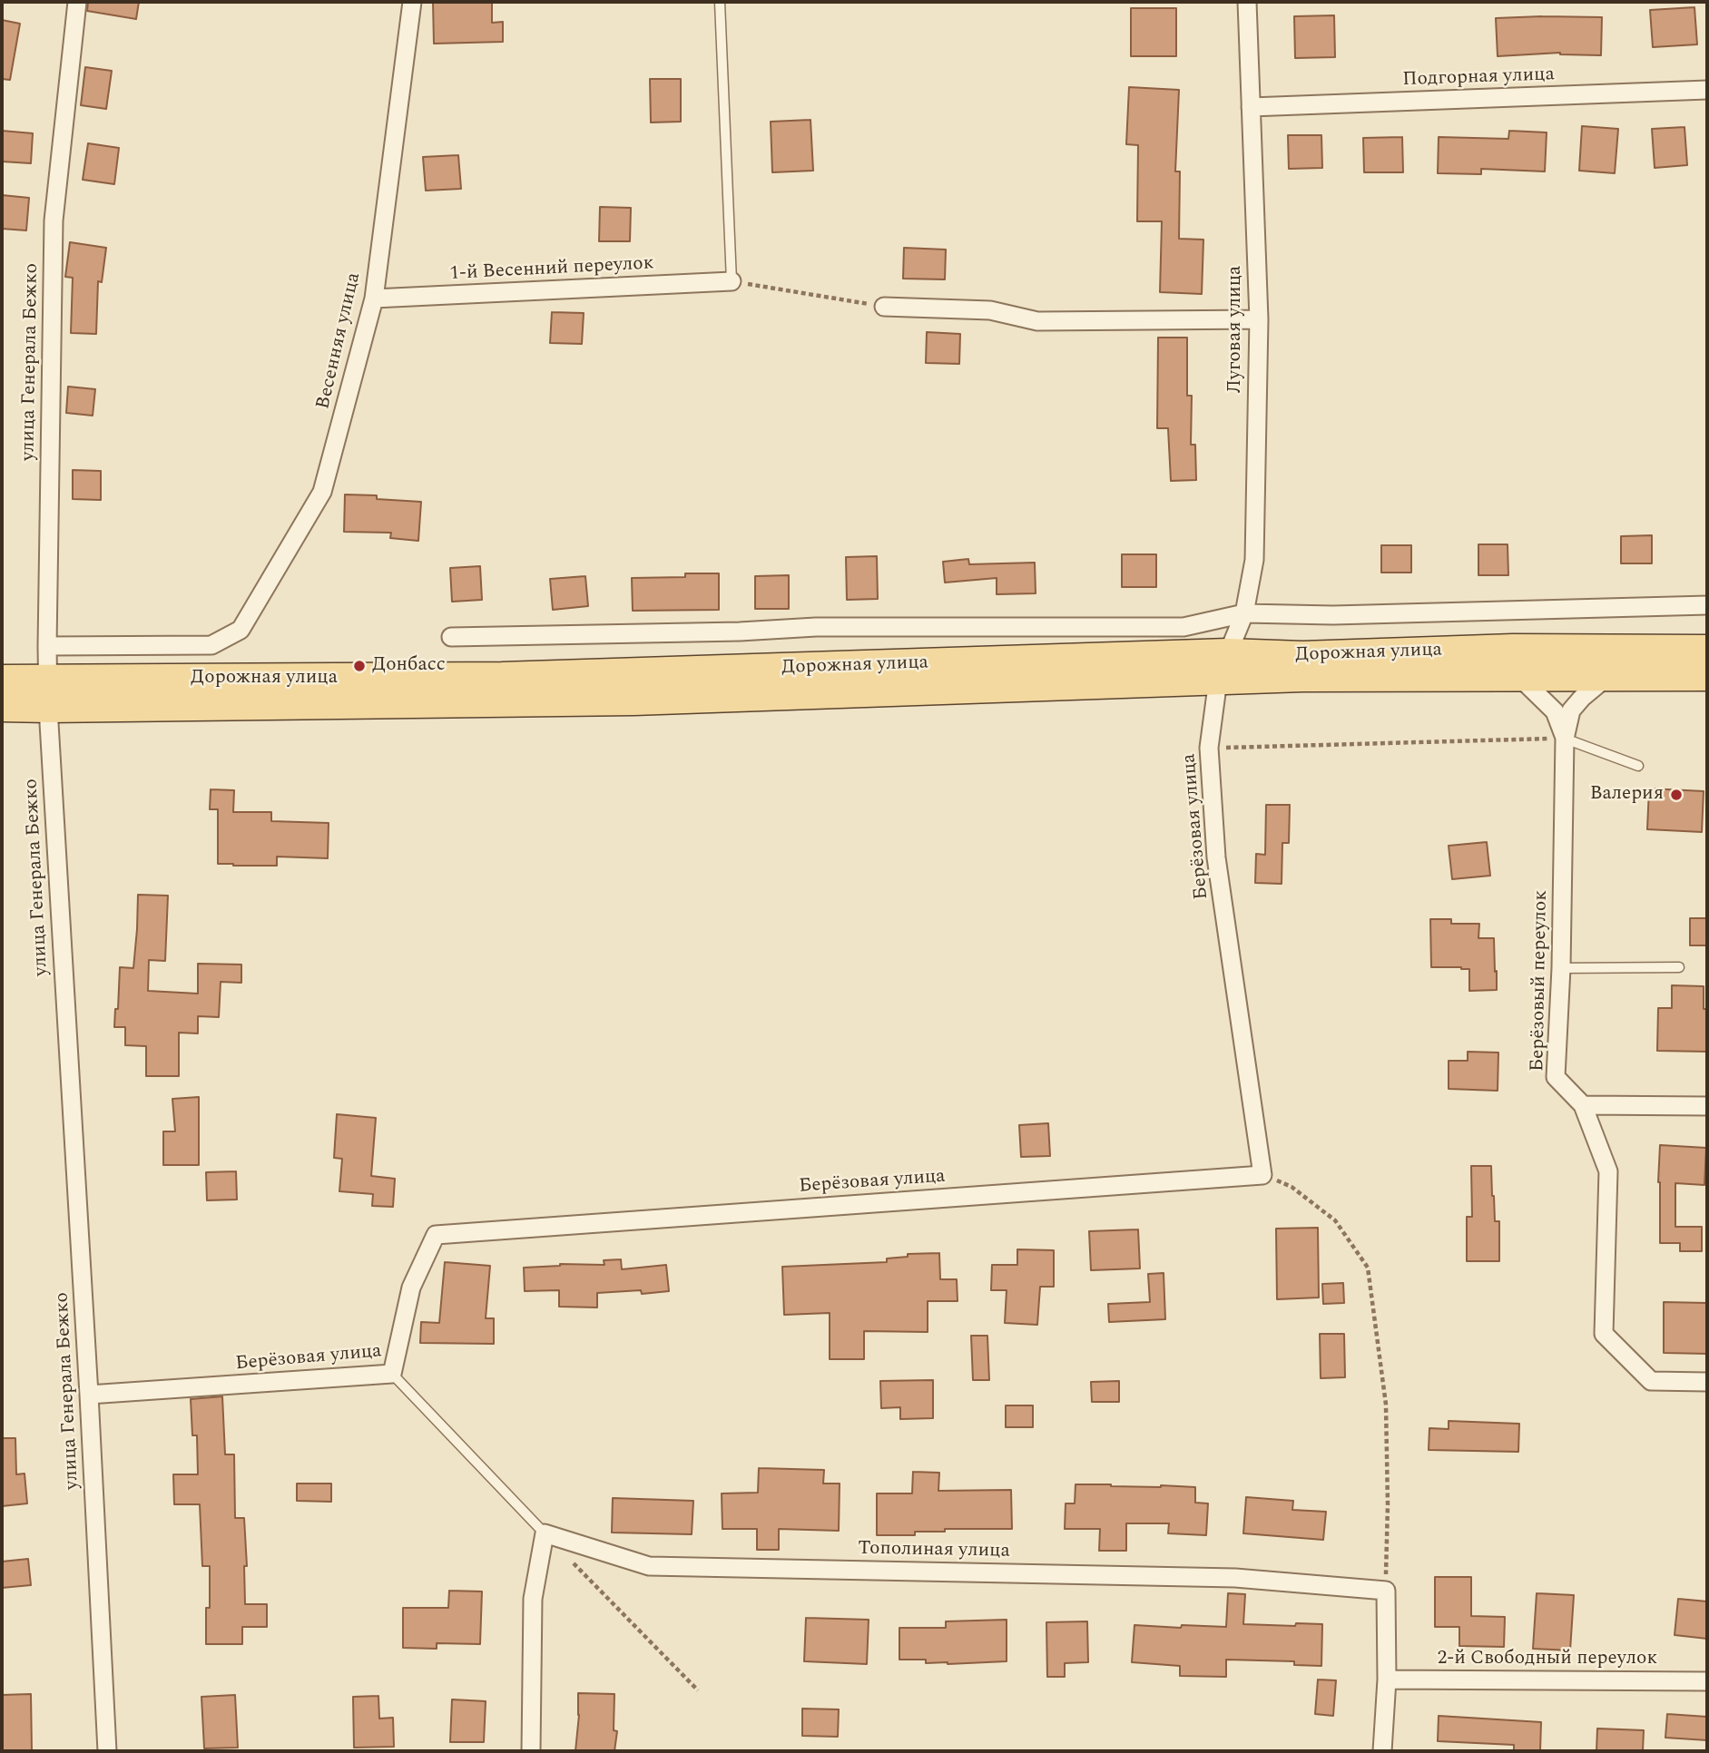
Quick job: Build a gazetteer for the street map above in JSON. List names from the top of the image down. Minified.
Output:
{"streets":{"main road":["Дорожная улица"],"street":["Подгорная улица","1-й Весенний переулок","Луговая улица","Весенняя улица","улица Генерала Бежко","Берёзовая улица","Берёзовый переулок","Тополиная улица","2-й Свободный переулок"]},"crossings":[["Подгорная улица","Луговая улица"],["1-й Весенний переулок","Весенняя улица"],["Луговая улица","Дорожная улица"],["Луговая улица","Берёзовая улица"],["Весенняя улица","улица Генерала Бежко"],["улица Генерала Бежко","Дорожная улица"],["улица Генерала Бежко","Берёзовая улица"],["Дорожная улица","Берёзовая улица"],["Дорожная улица","Берёзовый переулок"]],"places":["Донбасс","Валерия"]}
